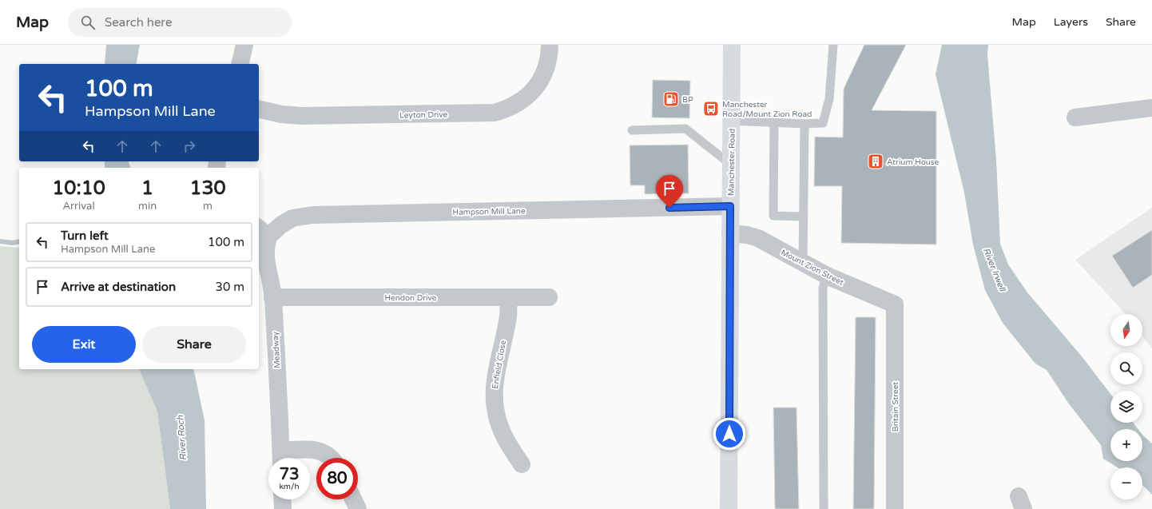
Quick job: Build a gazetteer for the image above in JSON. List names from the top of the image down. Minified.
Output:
{"streets":{"highway":["Manchester Road"],"street":["Leyton Drive","Hampson Mill Lane","Mount Zion Street","Hendon Drive","Meadway","Enfield Close","Britain Street"]},"crossings":[["Manchester Road","Hampson Mill Lane"],["Manchester Road","Mount Zion Street"],["Hampson Mill Lane","Meadway"],["Mount Zion Street","Britain Street"],["Hendon Drive","Meadway"],["Hendon Drive","Enfield Close"]],"water":["River Irwell","River Roch"],"places":{"fuel station":["BP"],"bus stop":["Manchester Road/Mount Zion Road"],"building":["Atrium House"]},"north":"bottom","page":{"header":"Map","search":"Search here","nav":["Map","Layers","Share"],"turn":["100 m","Hampson Mill Lane"],"eta":["10:10","Arrival","1","min","130","m"],"list":[{"name":"Turn left","note":"Hampson Mill Lane","value":"100 m"},{"name":"Arrive at destination","value":"30 m"}],"map_buttons":["+","−"],"buttons":["Exit","Share"],"speed":"73 km/h","limit":"80"}}
